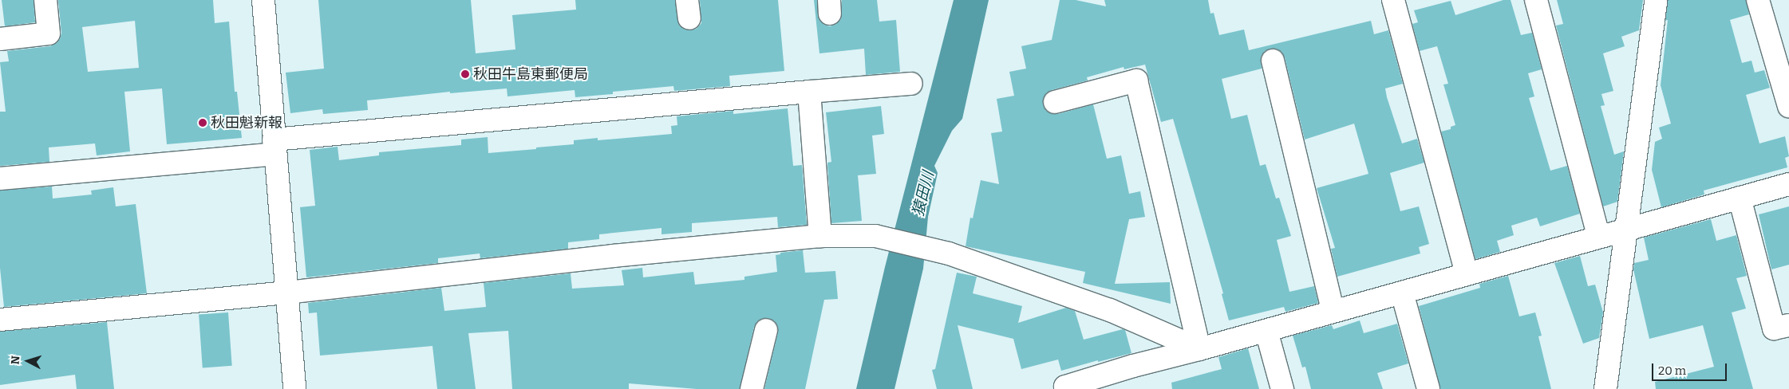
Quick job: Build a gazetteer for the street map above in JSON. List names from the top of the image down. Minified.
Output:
{"water":["猿田川"],"places":["秋田牛島東郵便局","秋田魁新報"],"scale_bar":"20 m","north":"left"}
